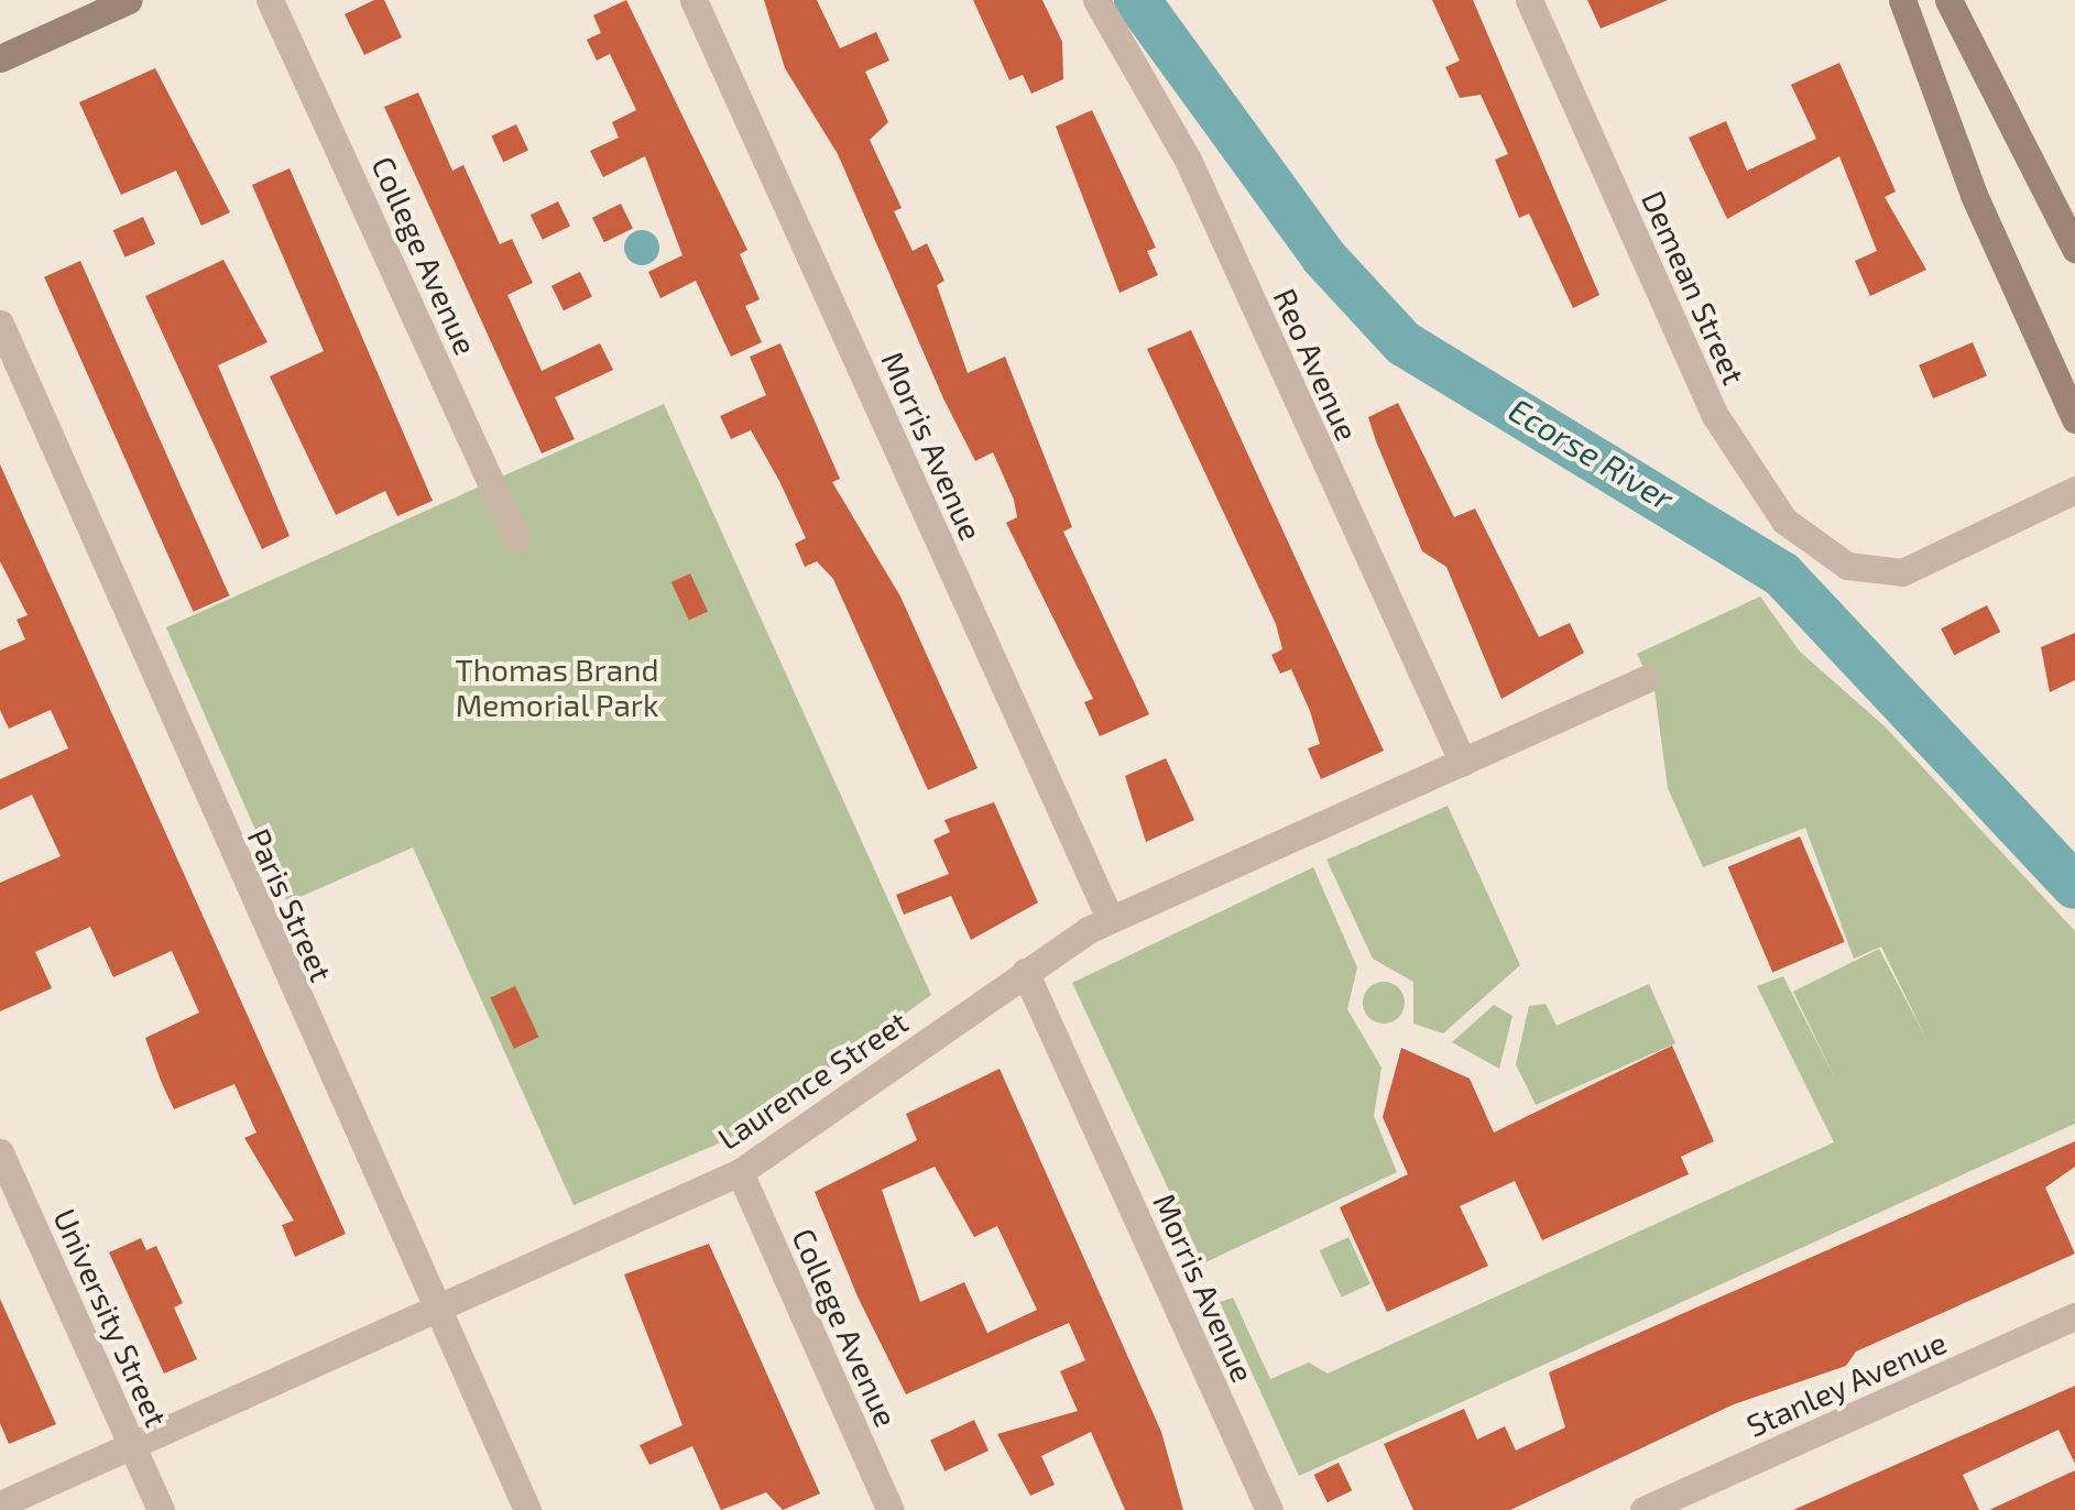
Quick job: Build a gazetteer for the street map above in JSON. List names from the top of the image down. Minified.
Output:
{"streets":{"street":["College Avenue","Demean Street","Reo Avenue","Morris Avenue","Paris Street","Laurence Street","University Street","Stanley Avenue"]},"crossings":[["College Avenue","Laurence Street"],["Reo Avenue","Laurence Street"],["Morris Avenue","Laurence Street"],["Paris Street","Laurence Street"],["Laurence Street","University Street"]],"water":["Ecorse River"],"parks":["Thomas Brand Memorial Park"]}
